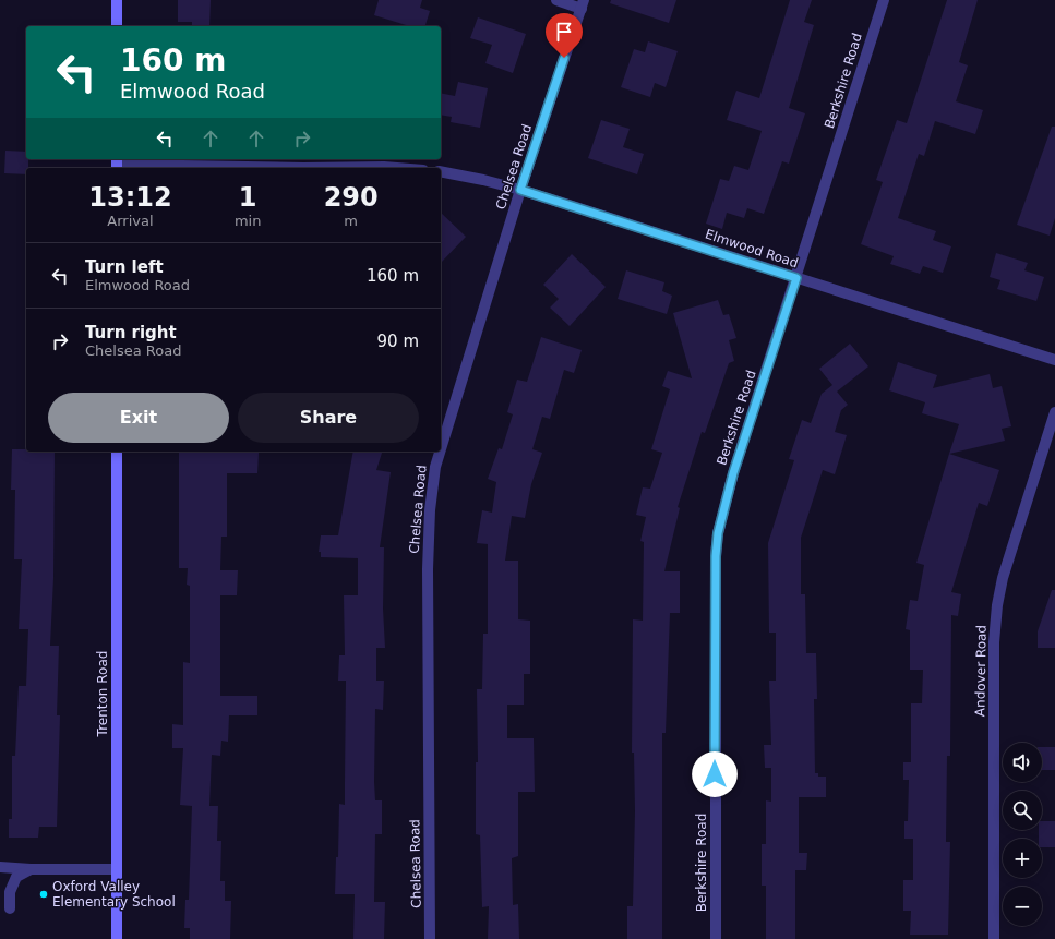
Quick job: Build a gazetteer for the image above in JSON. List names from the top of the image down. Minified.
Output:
{"streets":{"main road":["Trenton Road"],"street":["Berkshire Road","Chelsea Road","Elmwood Road","Andover Road"]},"crossings":[["Berkshire Road","Elmwood Road"],["Chelsea Road","Elmwood Road"]],"places":["Oxford Valley Elementary School"],"page":{"turn":["160 m","Elmwood Road"],"eta":["13:12","Arrival","1","min","290","m"],"list":[{"name":"Turn left","note":"Elmwood Road","value":"160 m"},{"name":"Turn right","note":"Chelsea Road","value":"90 m"}],"buttons":["Exit","Share"],"map_buttons":["+","−"]}}
